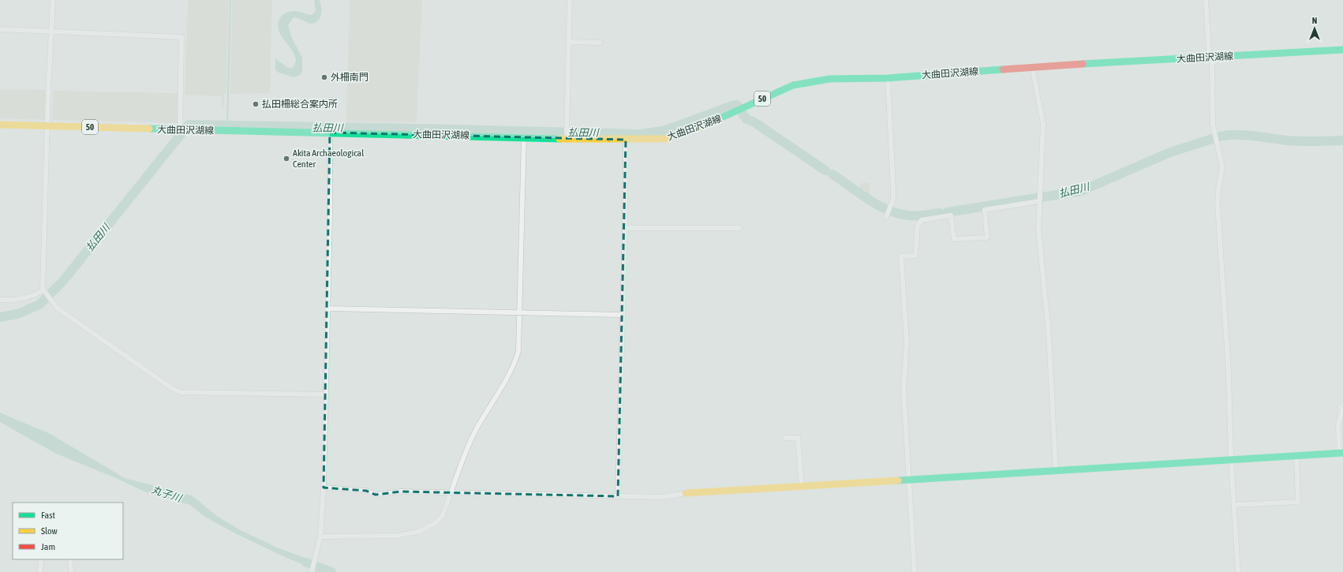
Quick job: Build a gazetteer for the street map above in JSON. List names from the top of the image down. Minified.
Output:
{"streets":{"main road":["大曲田沢湖線","50"]},"water":["払田川","丸子川"],"places":["外柵南門","払田柵総合案内所","Akita Archaeological Center"],"legend":["Fast","Slow","Jam"],"north":"top"}
